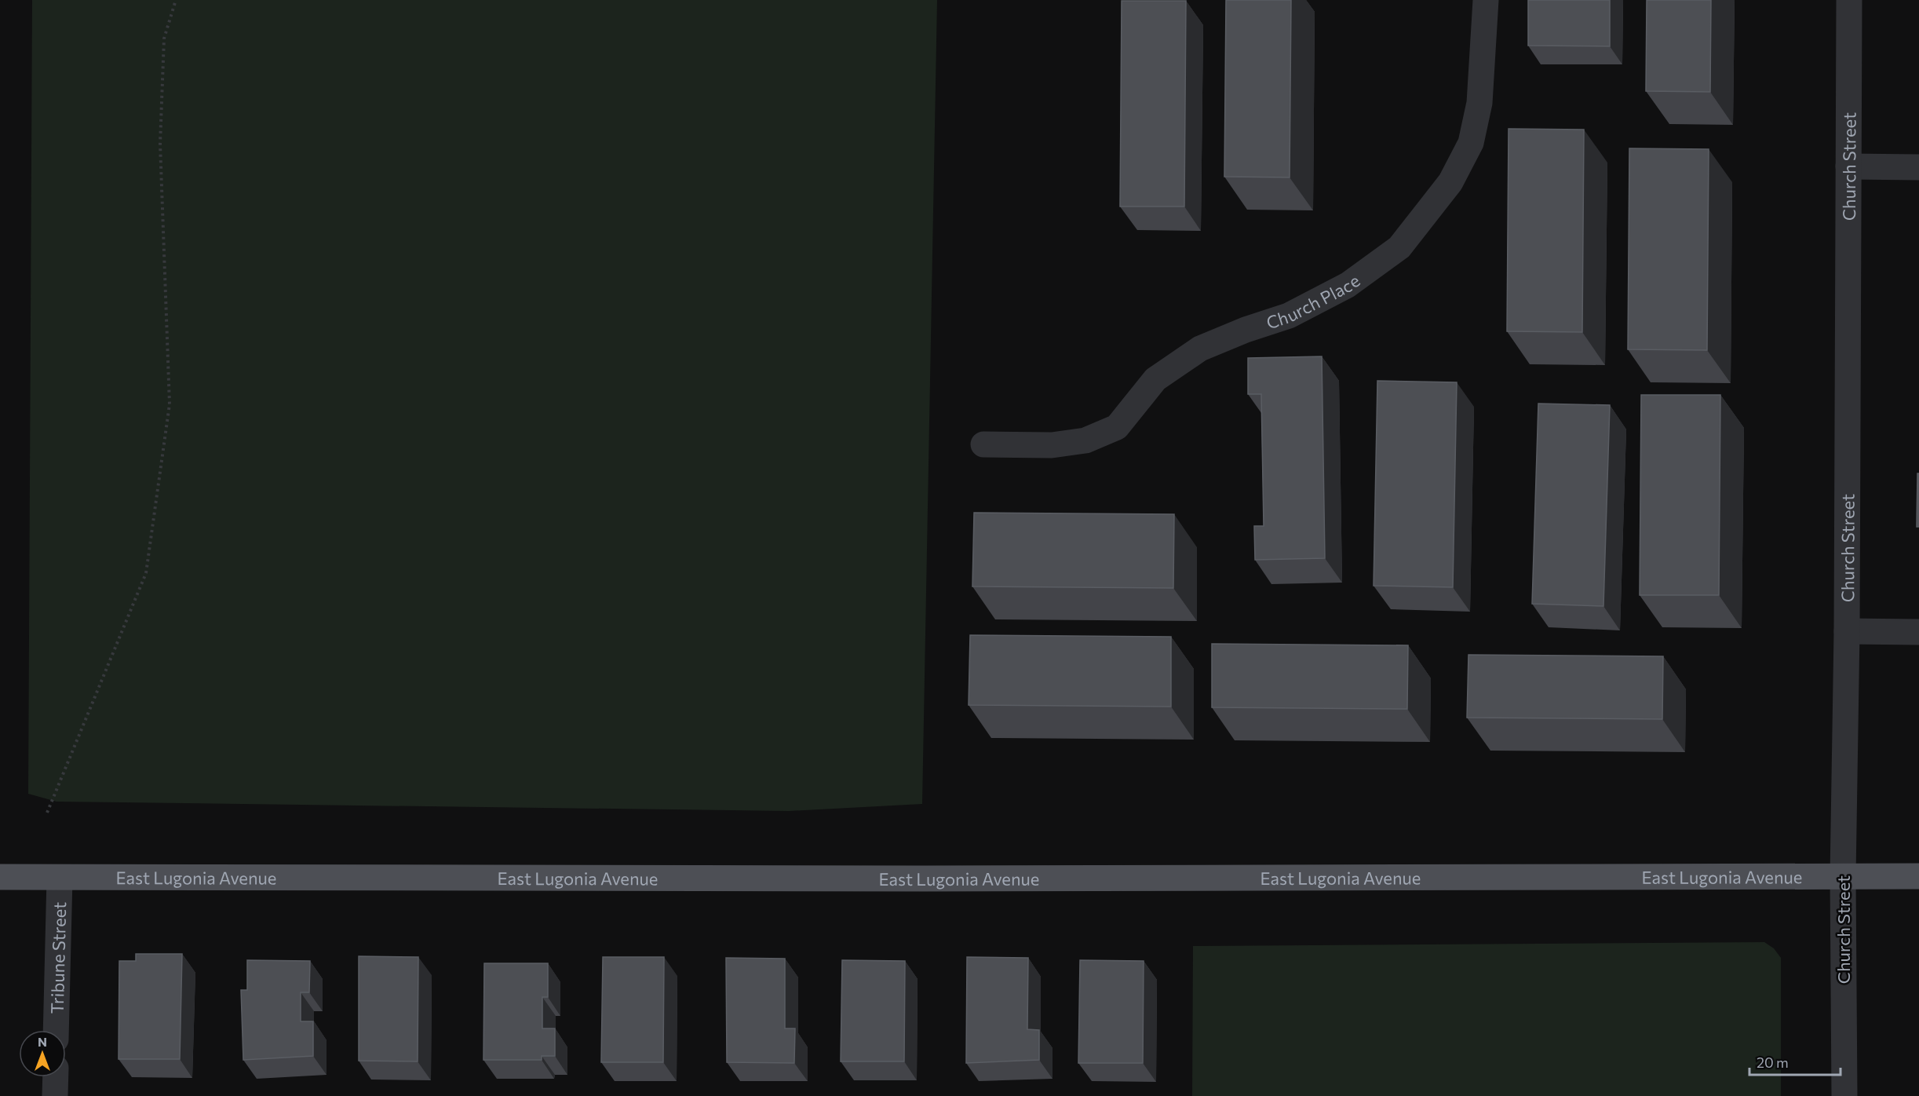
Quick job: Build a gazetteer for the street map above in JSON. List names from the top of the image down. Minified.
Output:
{"streets":{"main road":["East Lugonia Avenue"],"street":["Church Street","Church Place","Tribune Street"]},"crossings":[["Church Street","East Lugonia Avenue"],["East Lugonia Avenue","Tribune Street"]],"scale_bar":"20 m","north":"top"}
